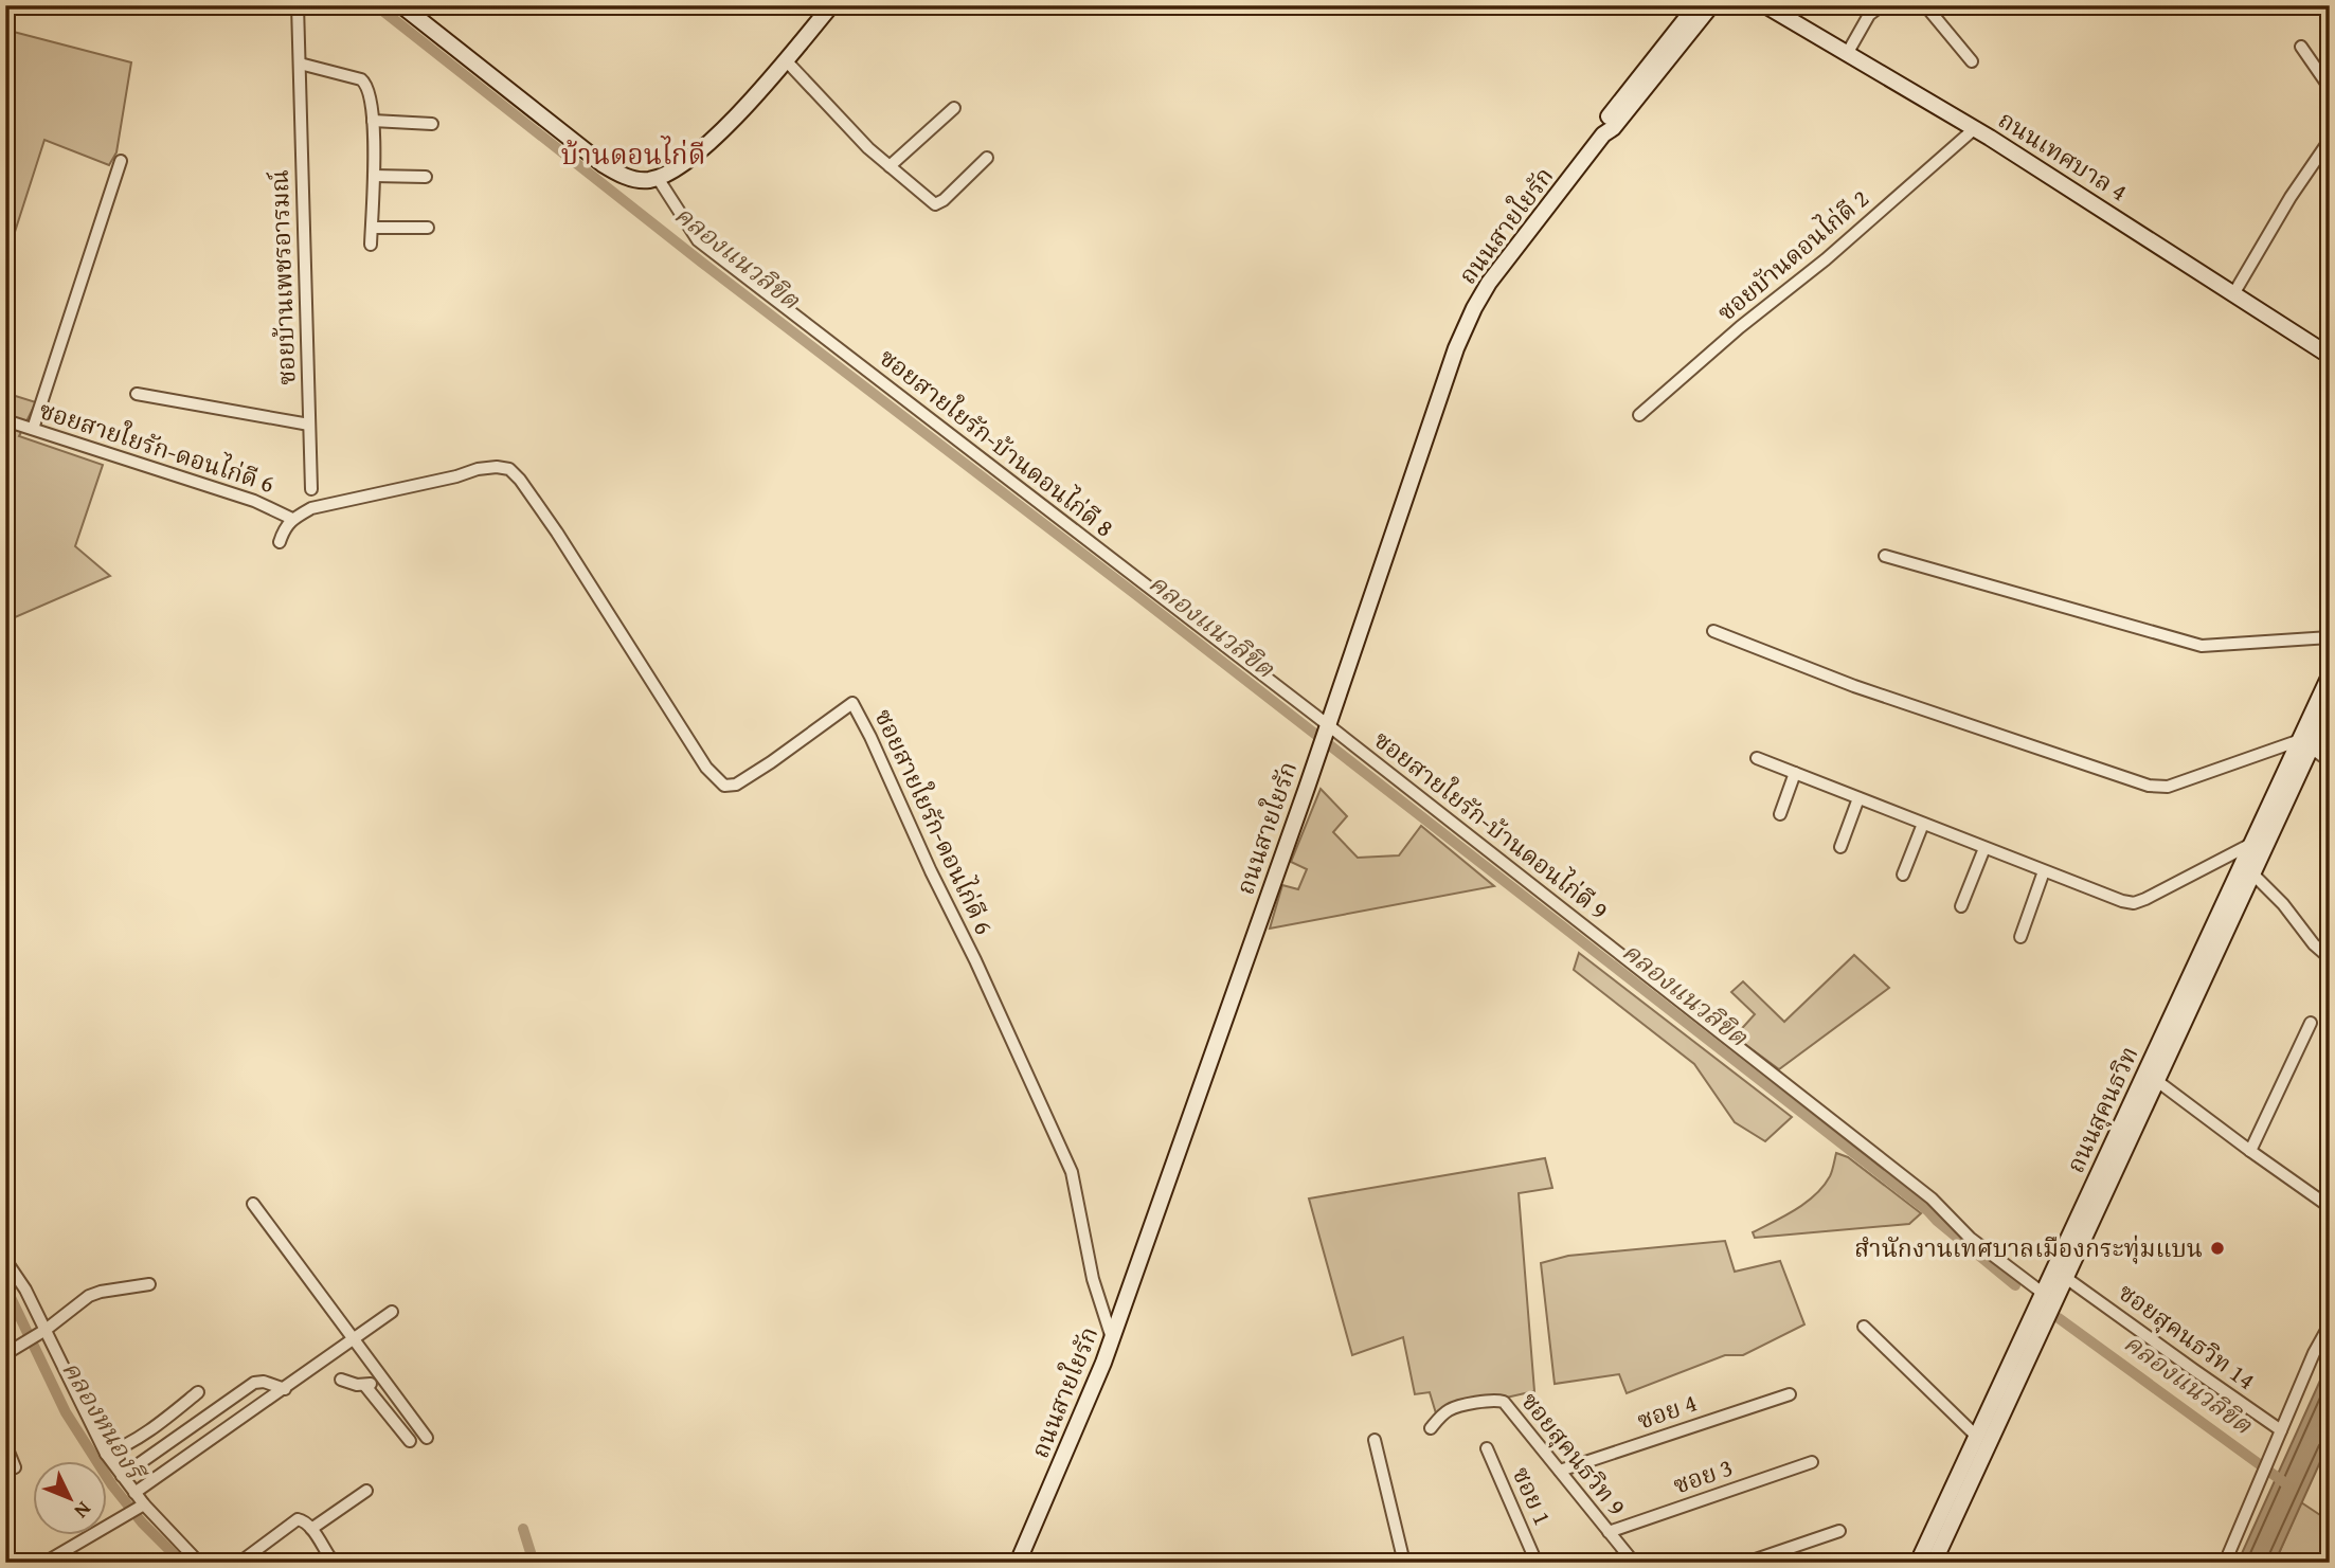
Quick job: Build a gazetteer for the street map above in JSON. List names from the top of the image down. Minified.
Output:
{"streets":{"street":["ถนนเทศบาล 4","ถนนสายใยรัก","ซอยบัานดอนไก่ดี 2","ซอยบ้านเพชรอารมณ์","ซอยสายใยรัก-บ้านดอนไก่ดี 8","ซอยสายใยรัก-ดอนไก่ดี 6","ซอยสายใยรัก-บ้านดอนไก่ดี 9","ถนนสุคนธวิท","ซอยสุคนธวิท 14","ซอย 4","ซอยสุคนธวิท 9","ซอย 3","ซอย 1"]},"crossings":[["ถนนเทศบาล 4","ซอยบัานดอนไก่ดี 2"],["ถนนสายใยรัก","ซอยสายใยรัก-บ้านดอนไก่ดี 8"],["ถนนสายใยรัก","ซอยสายใยรัก-ดอนไก่ดี 6"],["ถนนสายใยรัก","ซอยสายใยรัก-บ้านดอนไก่ดี 9"],["ซอยสายใยรัก-บ้านดอนไก่ดี 8","ซอยสายใยรัก-บ้านดอนไก่ดี 9"],["ซอยสายใยรัก-บ้านดอนไก่ดี 9","ถนนสุคนธวิท"],["ถนนสุคนธวิท","ซอยสุคนธวิท 14"],["ซอย 4","ซอยสุคนธวิท 9"],["ซอยสุคนธวิท 9","ซอย 3"]],"districts":["บ้านดอนไก่ดี"],"water":["คลองแนวลิขิต","คลองหนองรี"],"places":["สำนักงานเทศบาลเมืองกระทุ่มแบน"],"north":"bottom right"}
